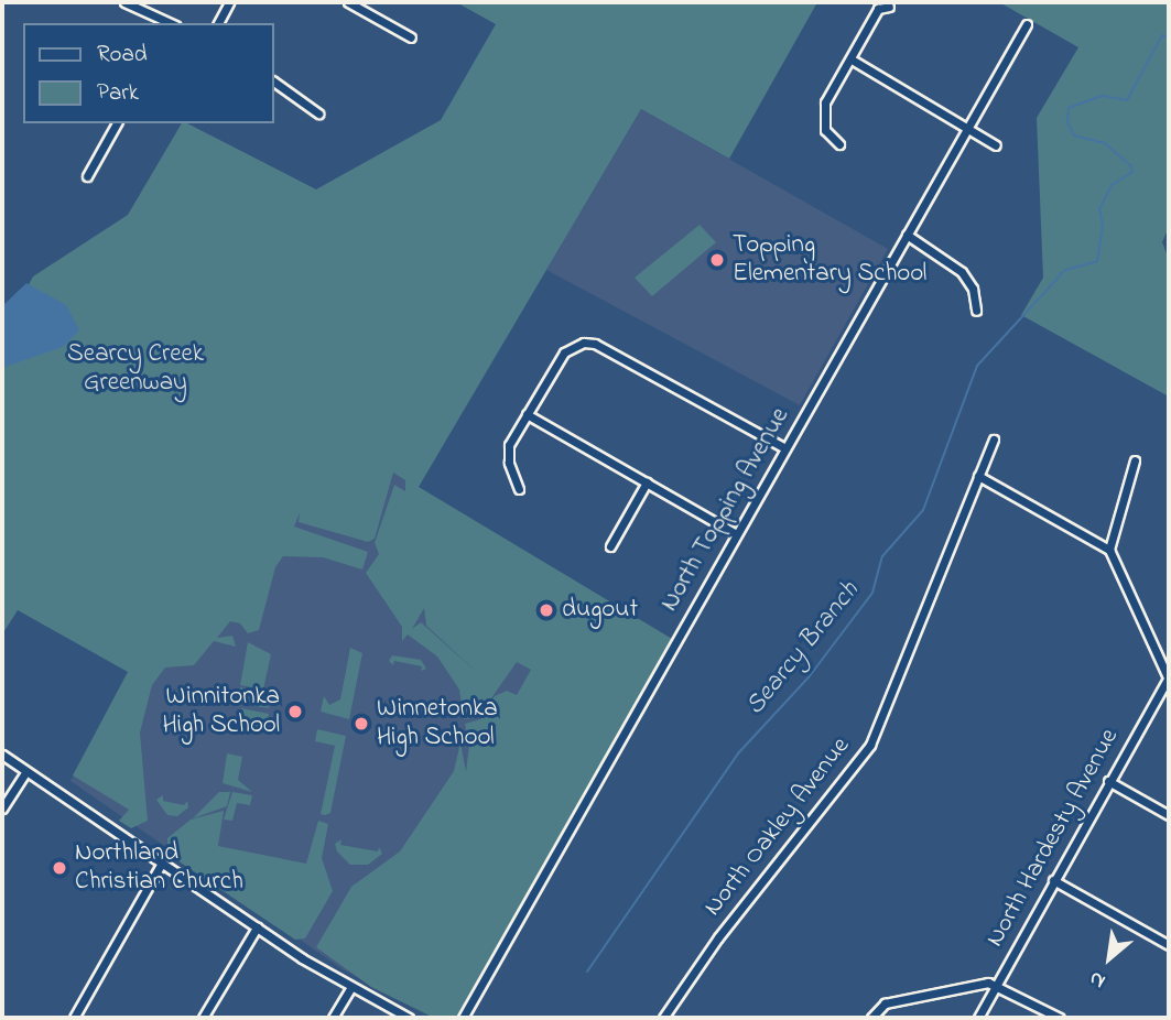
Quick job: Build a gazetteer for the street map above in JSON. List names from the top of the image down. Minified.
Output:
{"streets":{"street":["North Topping Avenue","North Oakley Avenue","North Hardesty Avenue"]},"water":["Searcy Branch"],"parks":["Searcy Creek Greenway"],"places":["Topping Elementary School","dugout","Winnitonka High School","Winnetonka High School","Northland Christian Church"],"legend":["Road","Park"],"north":"bottom left"}
